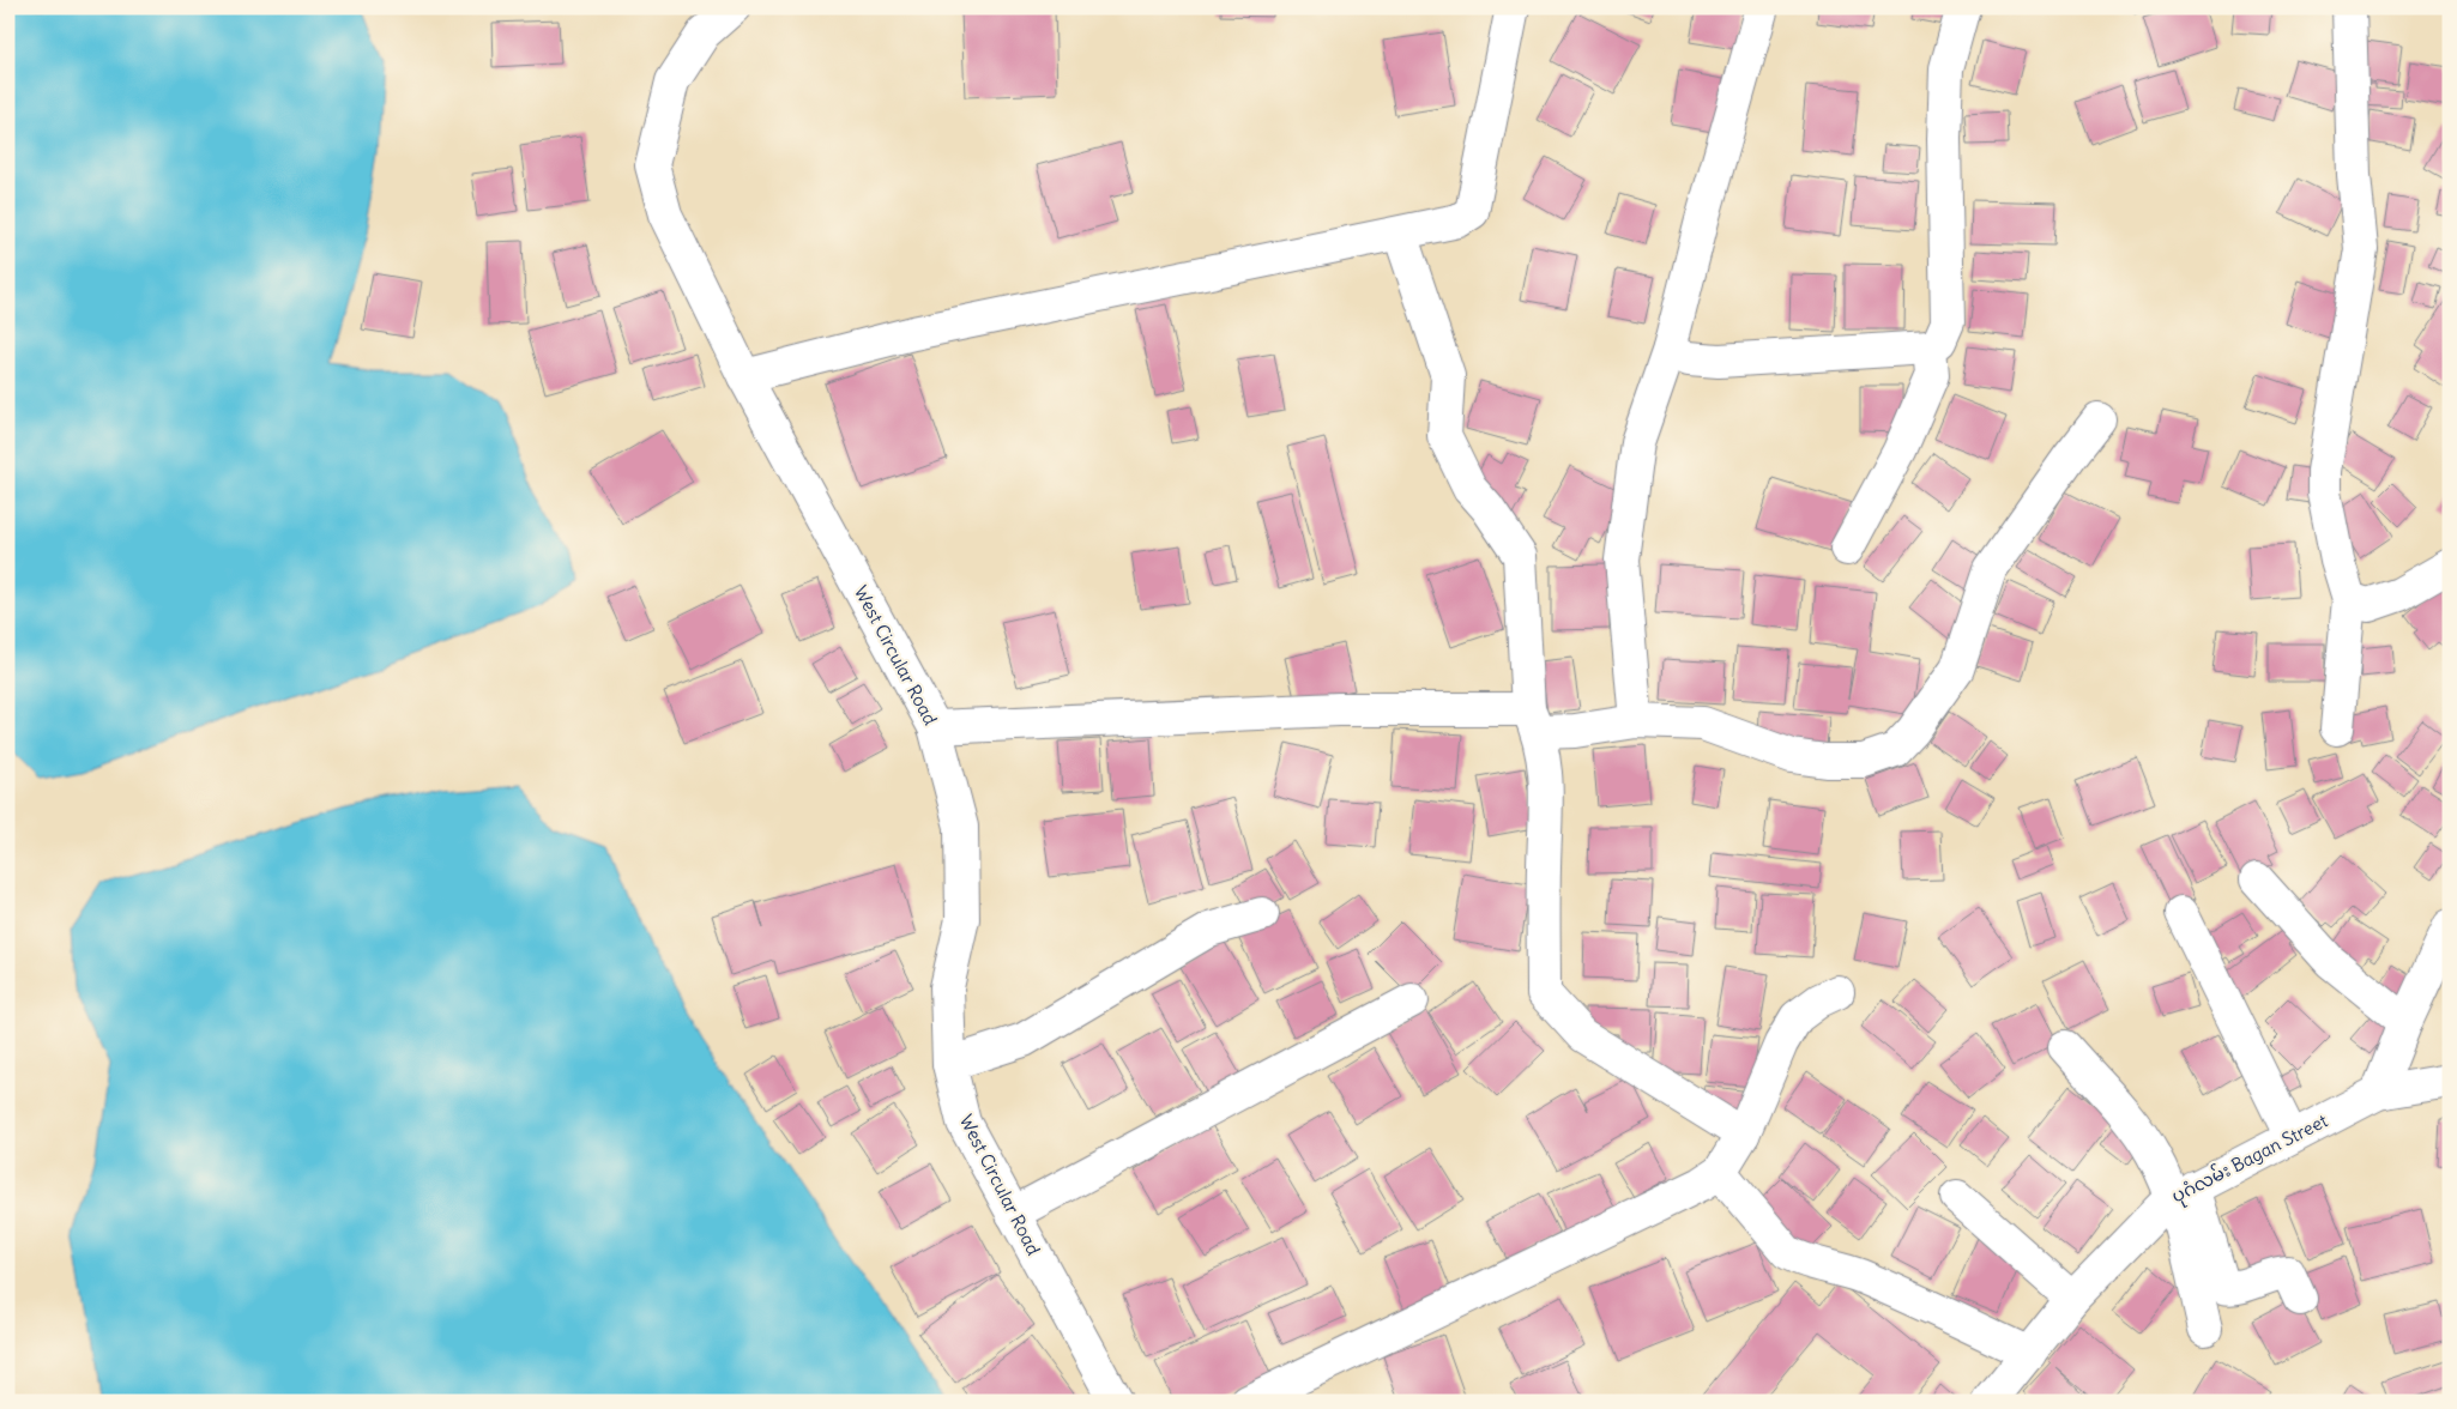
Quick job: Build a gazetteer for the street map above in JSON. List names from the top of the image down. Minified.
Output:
{"streets":{"street":["West Circular Road","ပုဂံလမ်း Bagan Street"]}}
